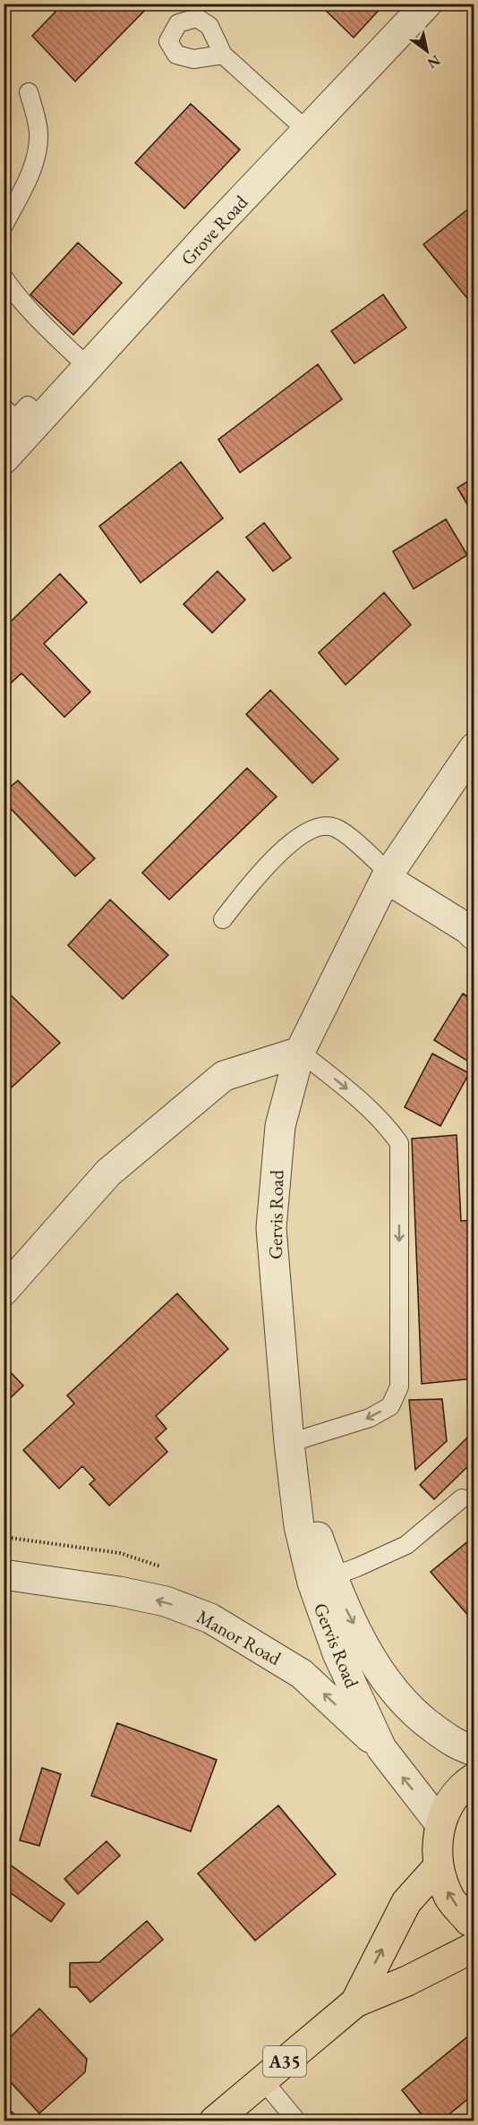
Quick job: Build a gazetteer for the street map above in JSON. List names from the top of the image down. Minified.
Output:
{"streets":{"main road":["A35"],"street":["Grove Road","Gervis Road","Manor Road"]},"crossings":[["Gervis Road","Manor Road"]],"one_way":["Manor Road"],"north":"bottom right"}
